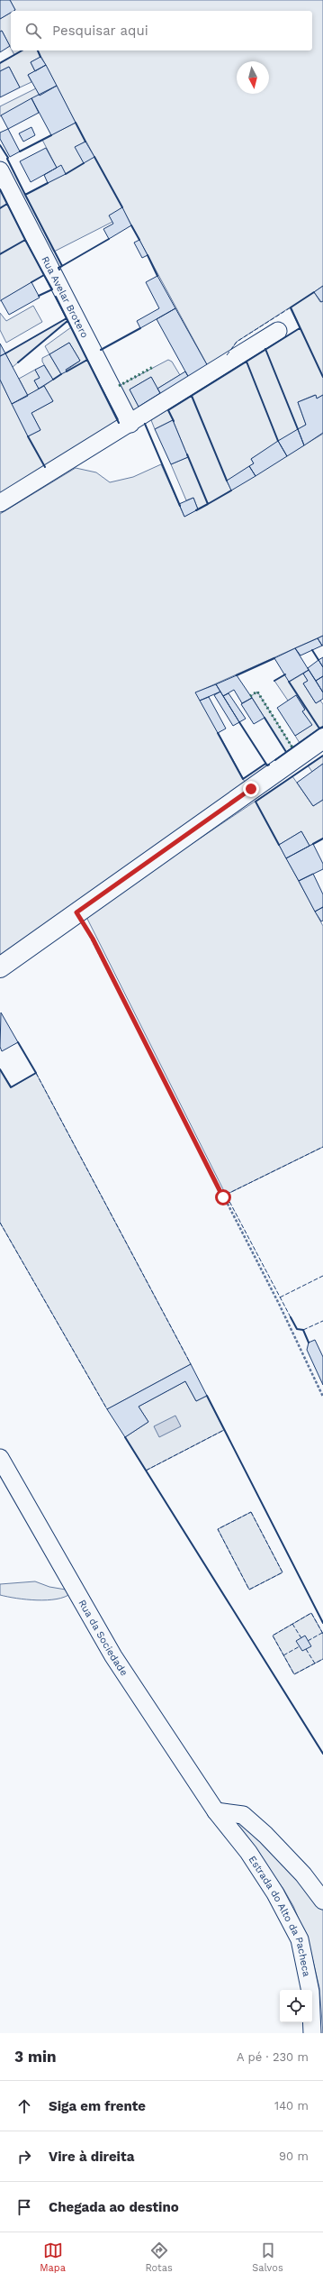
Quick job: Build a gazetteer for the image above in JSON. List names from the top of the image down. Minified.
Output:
{"streets":{"street":["Rua Avelar Brotero","Rua da Sociedade","Estrada do Alto da Pacheca"]},"crossings":[["Rua da Sociedade","Estrada do Alto da Pacheca"]],"north":"bottom","page":{"search":"Pesquisar aqui","heading":["3 min","A pé · 230 m"],"list":[["Siga em frente","140 m"],["Vire à direita","90 m"],"Chegada ao destino"],"nav":["Mapa","Rotas","Salvos"]}}
